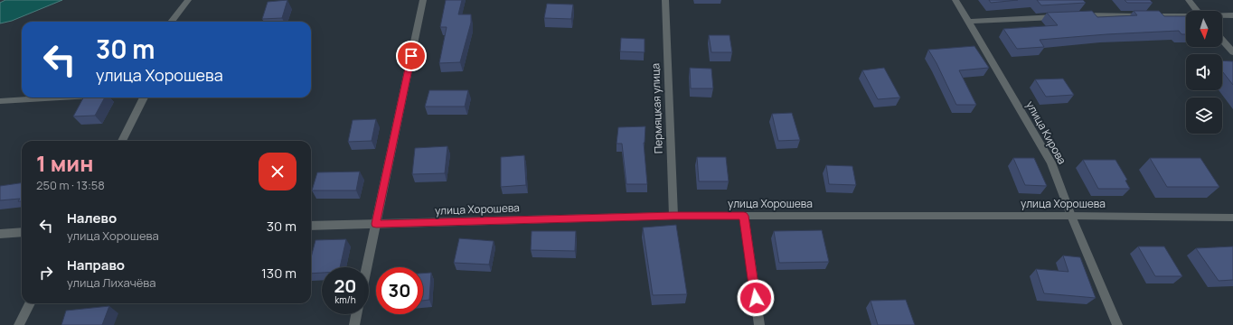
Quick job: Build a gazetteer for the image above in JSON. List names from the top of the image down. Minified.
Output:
{"streets":{"street":["Пермяцкая улица","улица Кирова","улица Хорошева"]},"crossings":[["Пермяцкая улица","улица Хорошева"],["улица Кирова","улица Хорошева"]],"north":"bottom","page":{"turn":["30 m","улица Хорошева"],"heading":["1 мин","250 m · 13:58"],"list":[{"name":"Налево","note":"улица Хорошева","value":"30 m"},{"name":"Направо","note":"улица Лихачёва","value":"130 m"}],"speed":"20 km/h","limit":"30"}}
